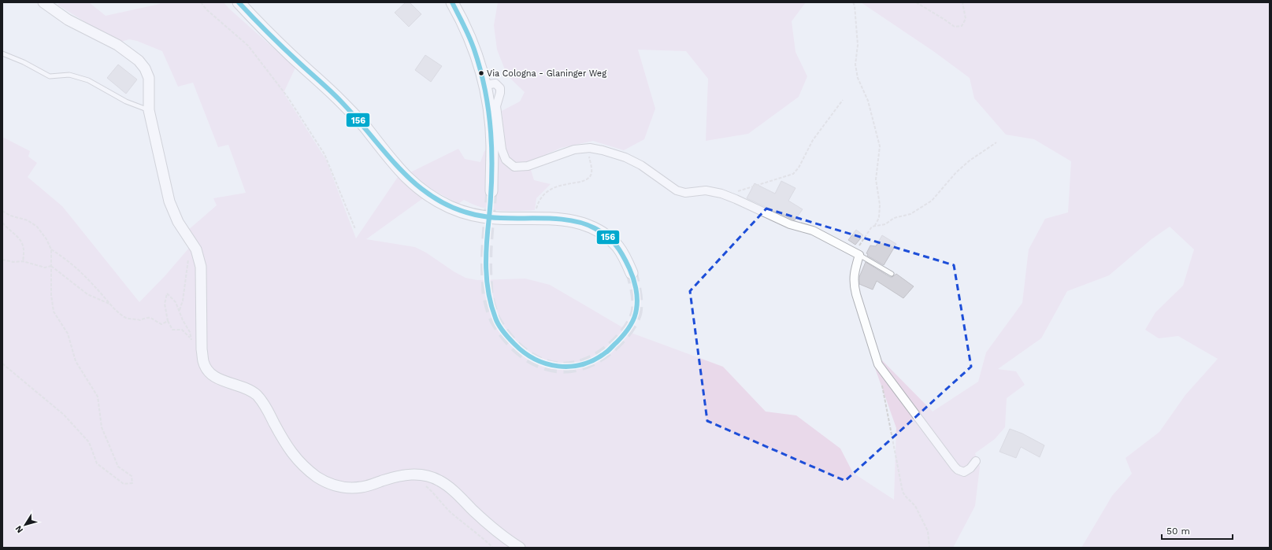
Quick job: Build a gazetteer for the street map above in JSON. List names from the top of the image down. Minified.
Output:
{"places":["Via Cologna - Glaninger Weg"],"lines":["transit line 156"],"scale_bar":"50 m","north":"bottom left"}
